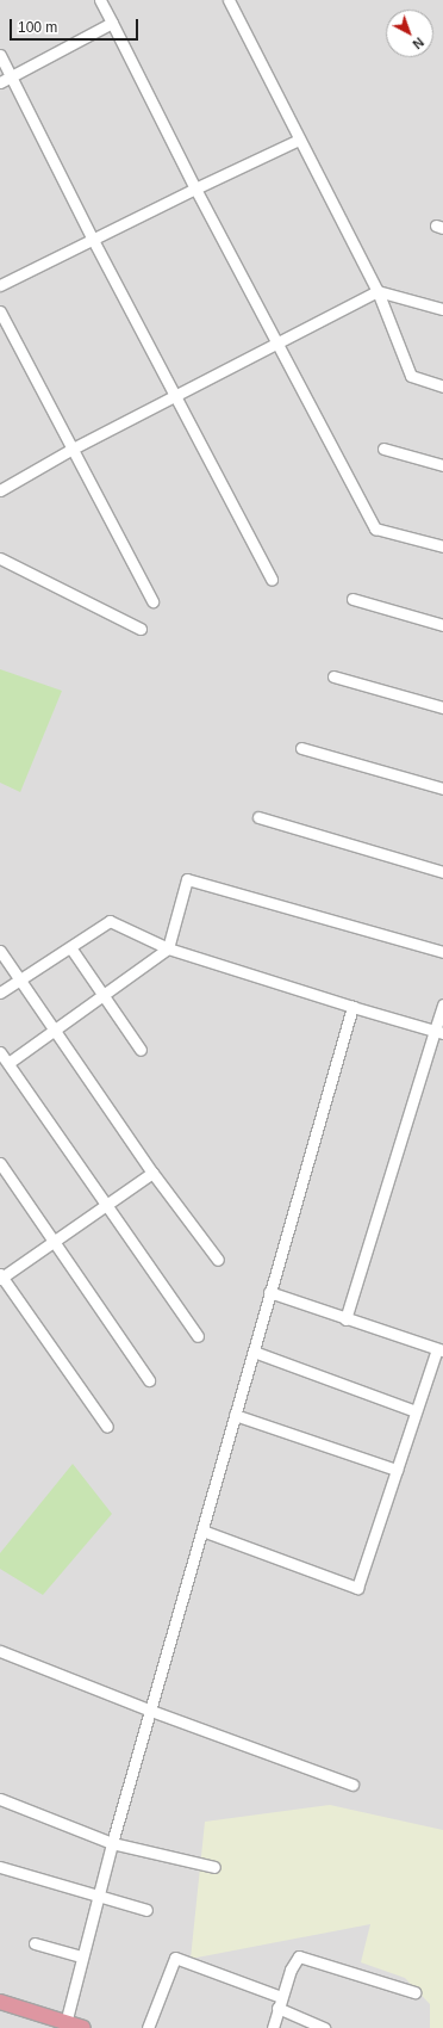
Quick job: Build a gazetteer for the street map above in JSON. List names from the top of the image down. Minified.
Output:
{"scale_bar":"100 m","north":"bottom right"}
